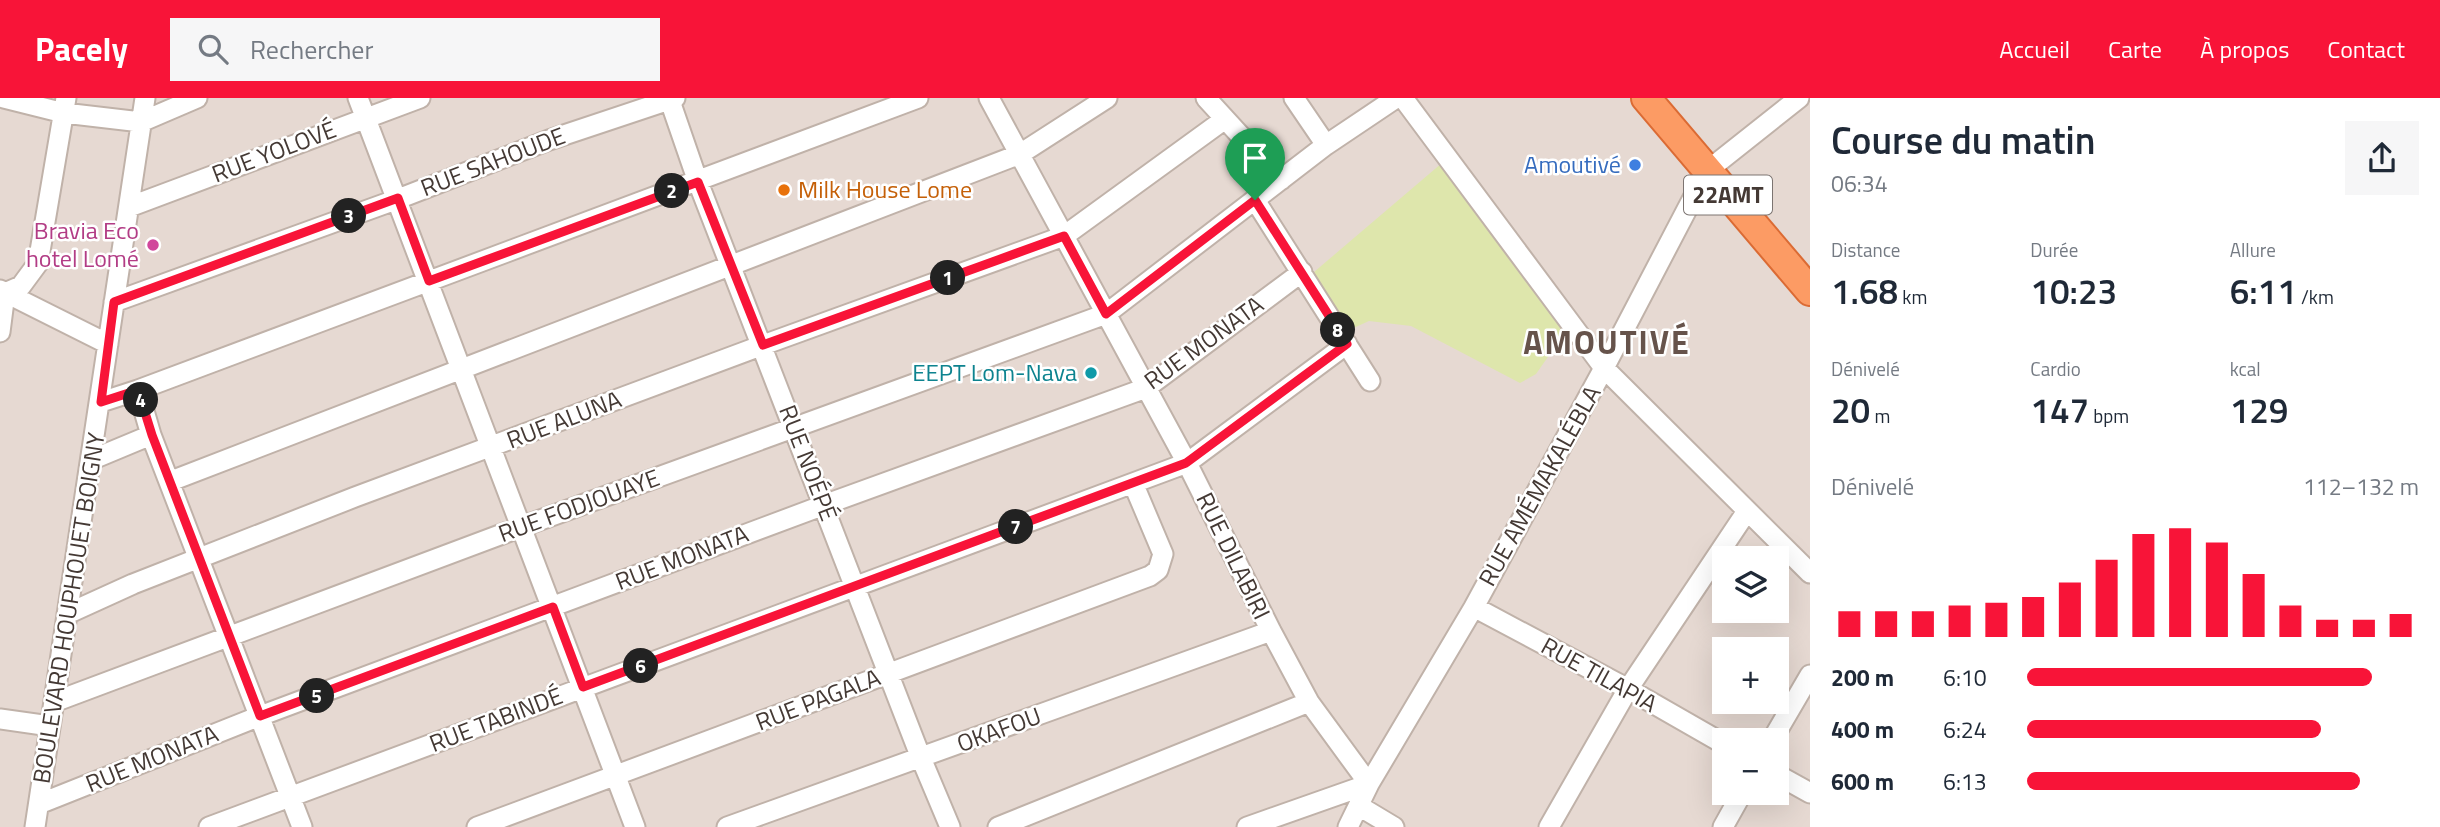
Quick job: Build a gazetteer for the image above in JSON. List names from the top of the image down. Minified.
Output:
{"streets":{"highway":["22AMT"],"street":["RUE YOLOVÉ","RUE SAHOUDE","RUE MONATA","RUE ALUNA","RUE NOÉPÉ","RUE AMÉMAKALÉBLA","RUE FODJOUAYE","RUE DILABIRI","BOULEVARD HOUPHOUET BOIGNY","RUE TILAPIA","RUE PAGALA","RUE TABINDÉ","OKAFOU"]},"crossings":[["RUE YOLOVÉ","BOULEVARD HOUPHOUET BOIGNY"],["RUE SAHOUDE","RUE NOÉPÉ"],["RUE SAHOUDE","BOULEVARD HOUPHOUET BOIGNY"],["22AMT","RUE AMÉMAKALÉBLA"],["RUE MONATA","RUE NOÉPÉ"],["RUE MONATA","RUE DILABIRI"],["RUE MONATA","BOULEVARD HOUPHOUET BOIGNY"],["RUE ALUNA","RUE NOÉPÉ"],["RUE ALUNA","RUE DILABIRI"],["RUE ALUNA","BOULEVARD HOUPHOUET BOIGNY"],["RUE NOÉPÉ","RUE FODJOUAYE"],["RUE NOÉPÉ","RUE PAGALA"],["RUE NOÉPÉ","RUE TABINDÉ"],["RUE NOÉPÉ","OKAFOU"],["RUE AMÉMAKALÉBLA","RUE DILABIRI"],["RUE AMÉMAKALÉBLA","RUE TILAPIA"],["RUE FODJOUAYE","RUE DILABIRI"],["RUE FODJOUAYE","BOULEVARD HOUPHOUET BOIGNY"],["RUE DILABIRI","RUE TABINDÉ"],["RUE DILABIRI","OKAFOU"],["RUE PAGALA","RUE TABINDÉ"]],"districts":["AMOUTIVÉ"],"places":["Amoutivé","Milk House Lome","Bravia Eco hotel Lomé","EEPT Lom-Nava"],"page":{"header":"Pacely","search":"Rechercher","nav":["Accueil","Carte","À propos","Contact"],"heading":["Course du matin","06:34"],"pins":["2","3","1","8","4","7","6","5"],"stats":[["Distance","1.68 km"],["Durée","10:23"],["Allure","6:11 /km"],["Dénivelé","20 m"],["Cardio","147 bpm"],["kcal","129"]],"chart":["Dénivelé","112–132 m"],"map_buttons":["+","−"],"list":[{"name":"200 m","note":"6:10"},{"name":"400 m","note":"6:24"},{"name":"600 m","note":"6:13"}]}}
